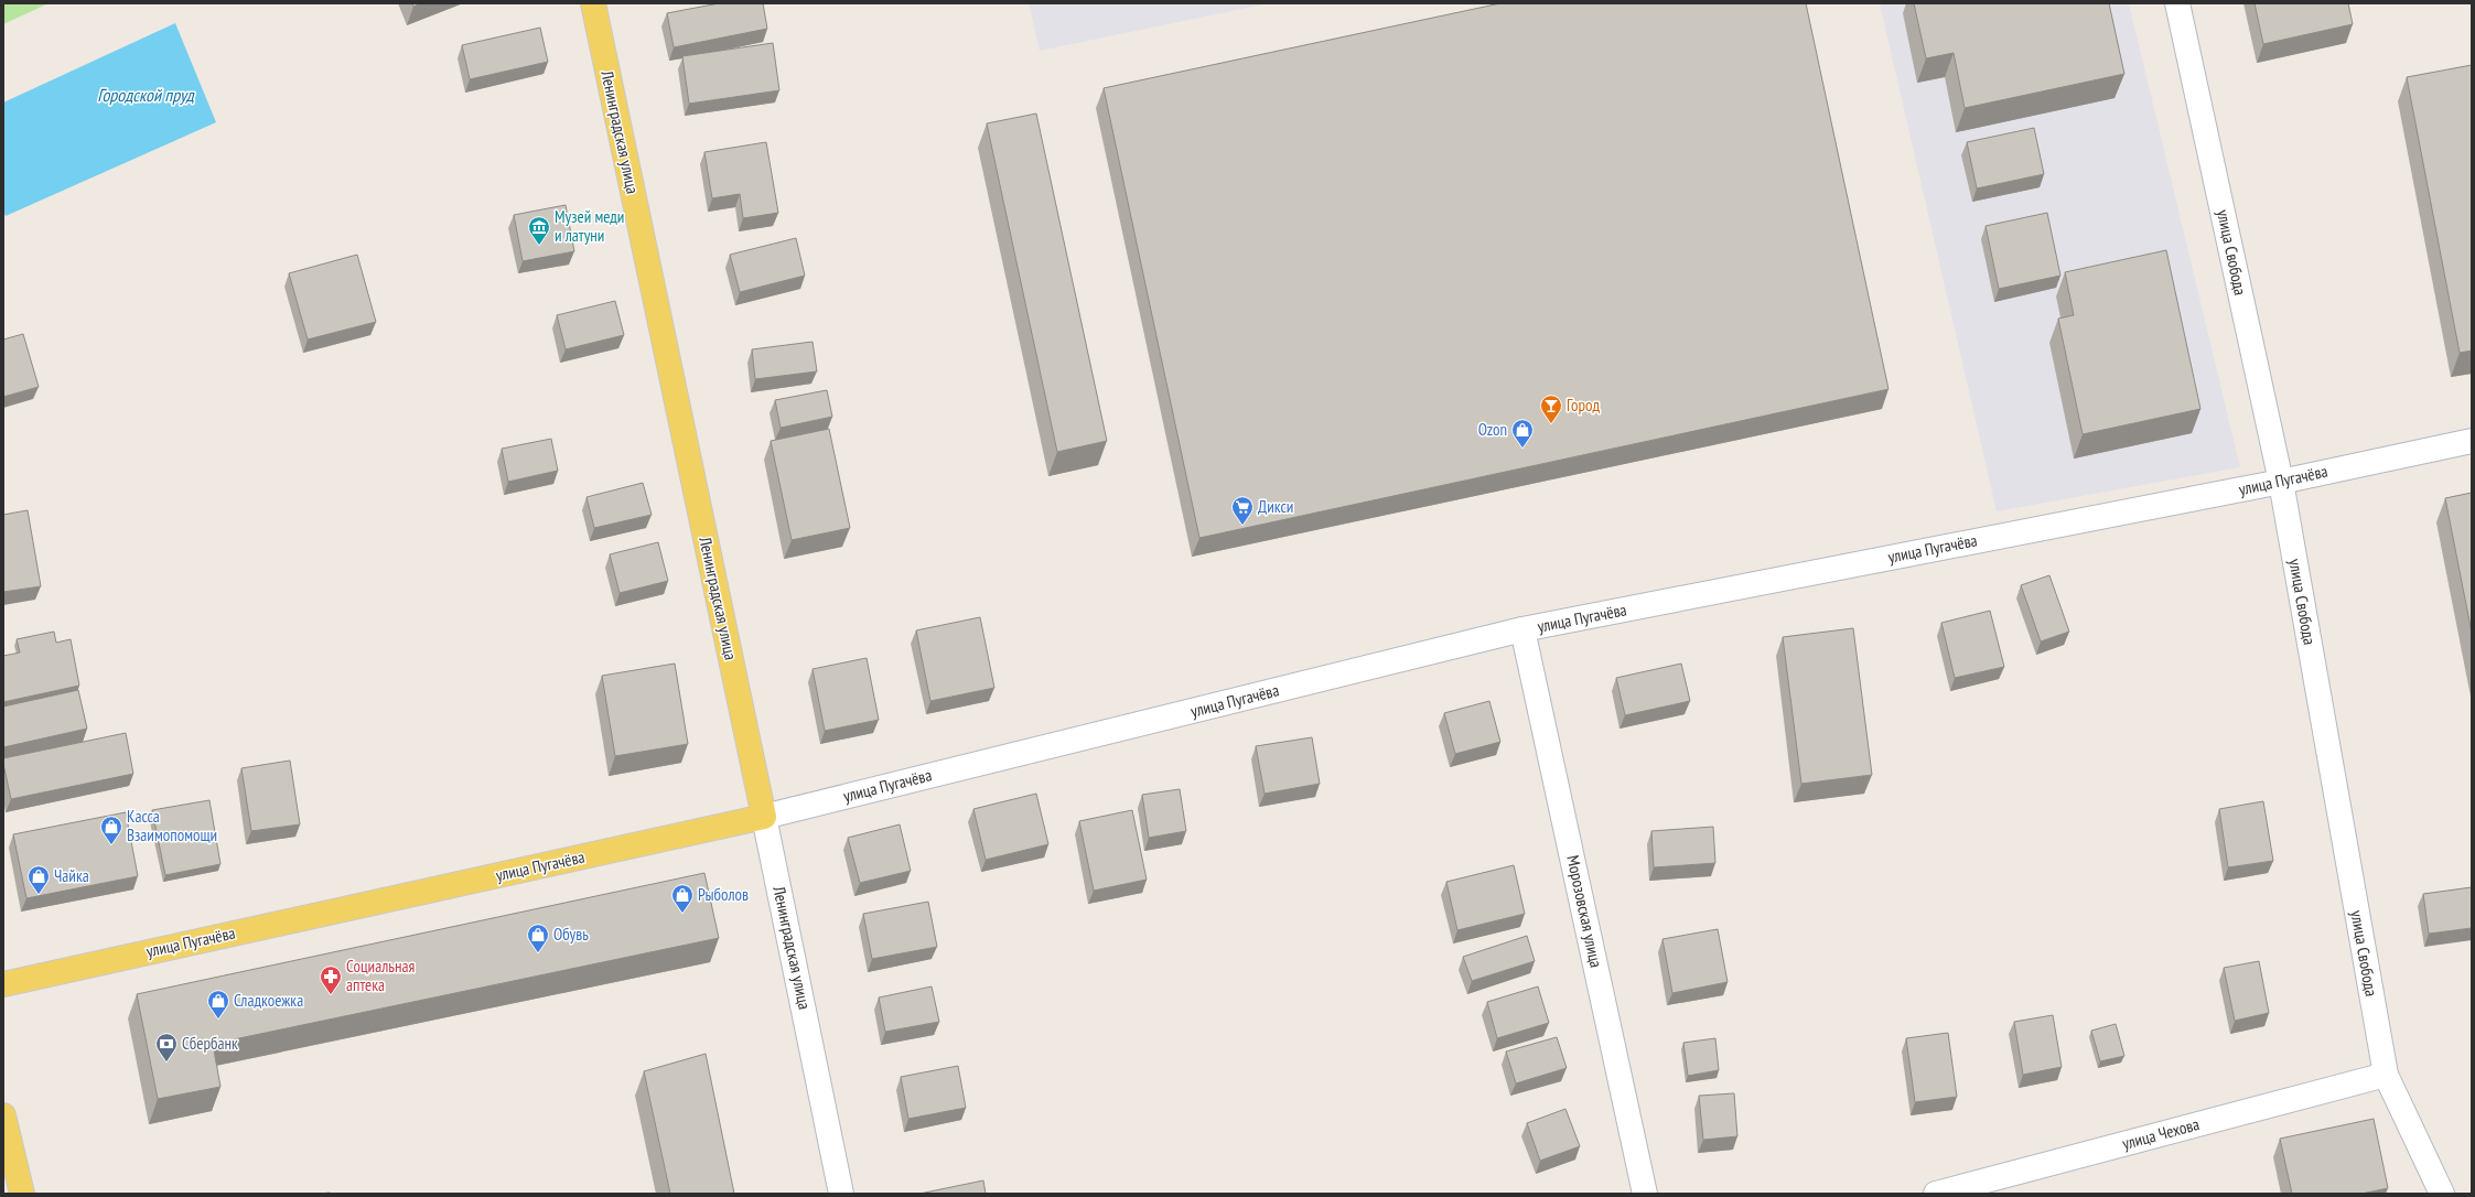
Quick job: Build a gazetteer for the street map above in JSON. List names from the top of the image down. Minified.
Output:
{"streets":{"main road":["Ленинградская улица","улица Пугачёва"],"street":["улица Свобода","Морозовская улица","улица Чехова"]},"crossings":[["Ленинградская улица","улица Пугачёва"],["улица Свобода","улица Пугачёва"],["улица Свобода","улица Чехова"],["улица Пугачёва","Морозовская улица"]],"water":["Городской пруд"],"places":{"museum":["Музей меди и латуни"],"bar":["Город"],"shop":["Ozon","Касса Взаимопомощи","Чайка","Рыболов","Обувь","Сладкоежка"],"supermarket":["Дикси"],"pharmacy":["Социальная аптека"],"bank":["Сбербанк"]}}
